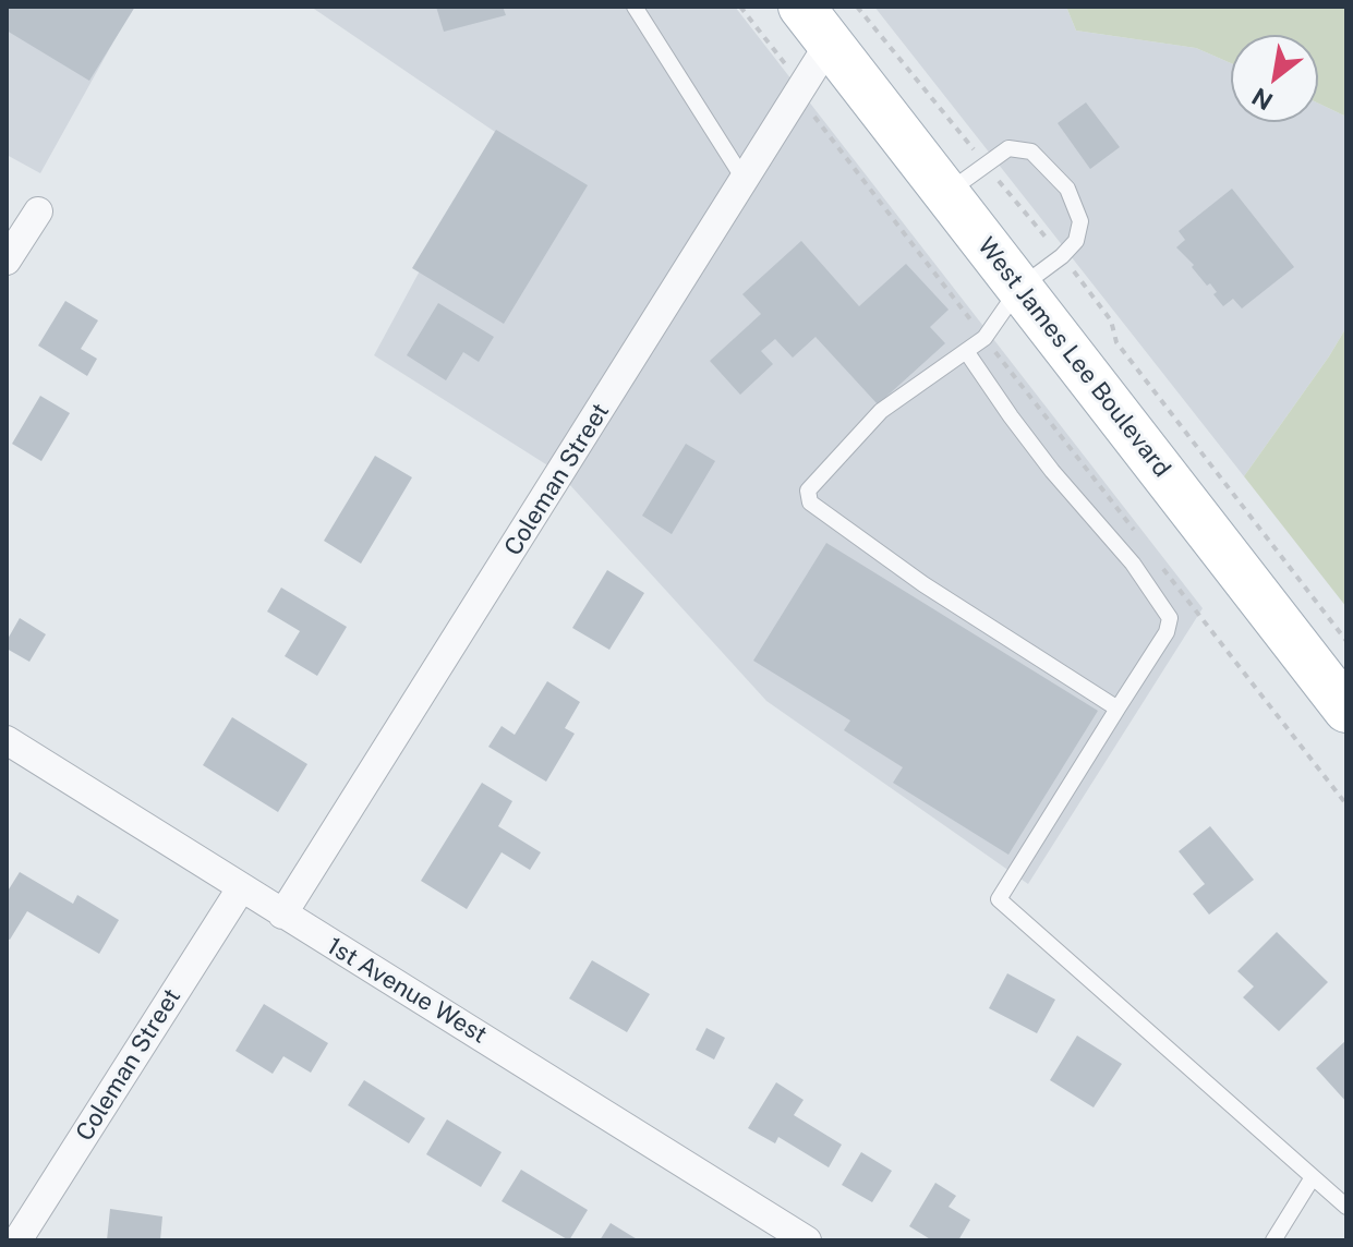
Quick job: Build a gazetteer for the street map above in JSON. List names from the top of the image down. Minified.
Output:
{"streets":{"main road":["West James Lee Boulevard"],"street":["Coleman Street","1st Avenue West"]},"crossings":[["West James Lee Boulevard","Coleman Street"],["Coleman Street","1st Avenue West"]],"north":"bottom left"}
